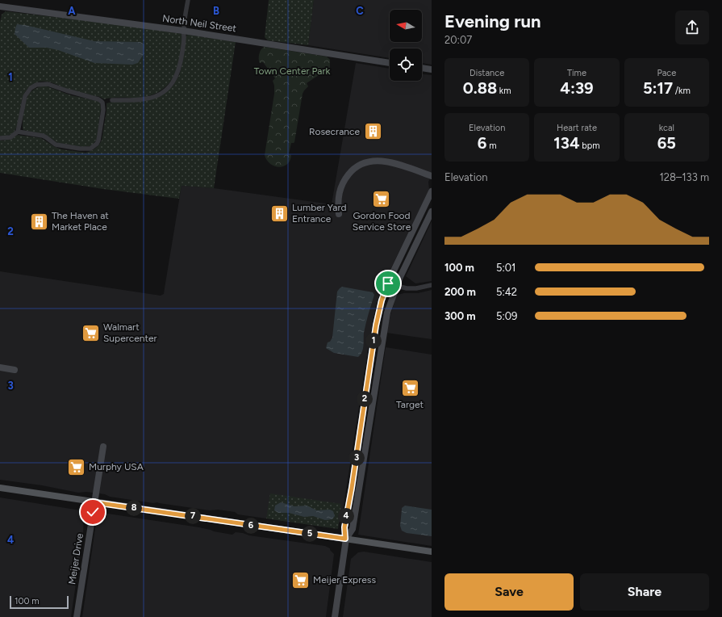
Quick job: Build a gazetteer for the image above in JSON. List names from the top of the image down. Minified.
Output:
{"streets":{"main road":["North Neil Street","Meijer Drive"]},"parks":["Town Center Park"],"places":{"building":["Rosecrance","Lumber Yard Entrance","The Haven at Market Place"],"supermarket":["Gordon Food Service Store","Walmart Supercenter","Target","Murphy USA","Meijer Express"]},"scale_bar":"100 m","north":"left","page":{"heading":["Evening run","20:07"],"stats":[["Distance","0.88 km"],["Time","4:39"],["Pace","5:17 /km"],["Elevation","6 m"],["Heart rate","134 bpm"],["kcal","65"]],"chart":["Elevation","128–133 m"],"list":[{"name":"100 m","note":"5:01"},{"name":"200 m","note":"5:42"},{"name":"300 m","note":"5:09"}],"pins":["1","2","3","8","4","7","6","5"],"buttons":["Save","Share"],"scale":"100 m"},"grid":{"columns":["A","B","C"],"rows":["1","2","3","4"]}}
